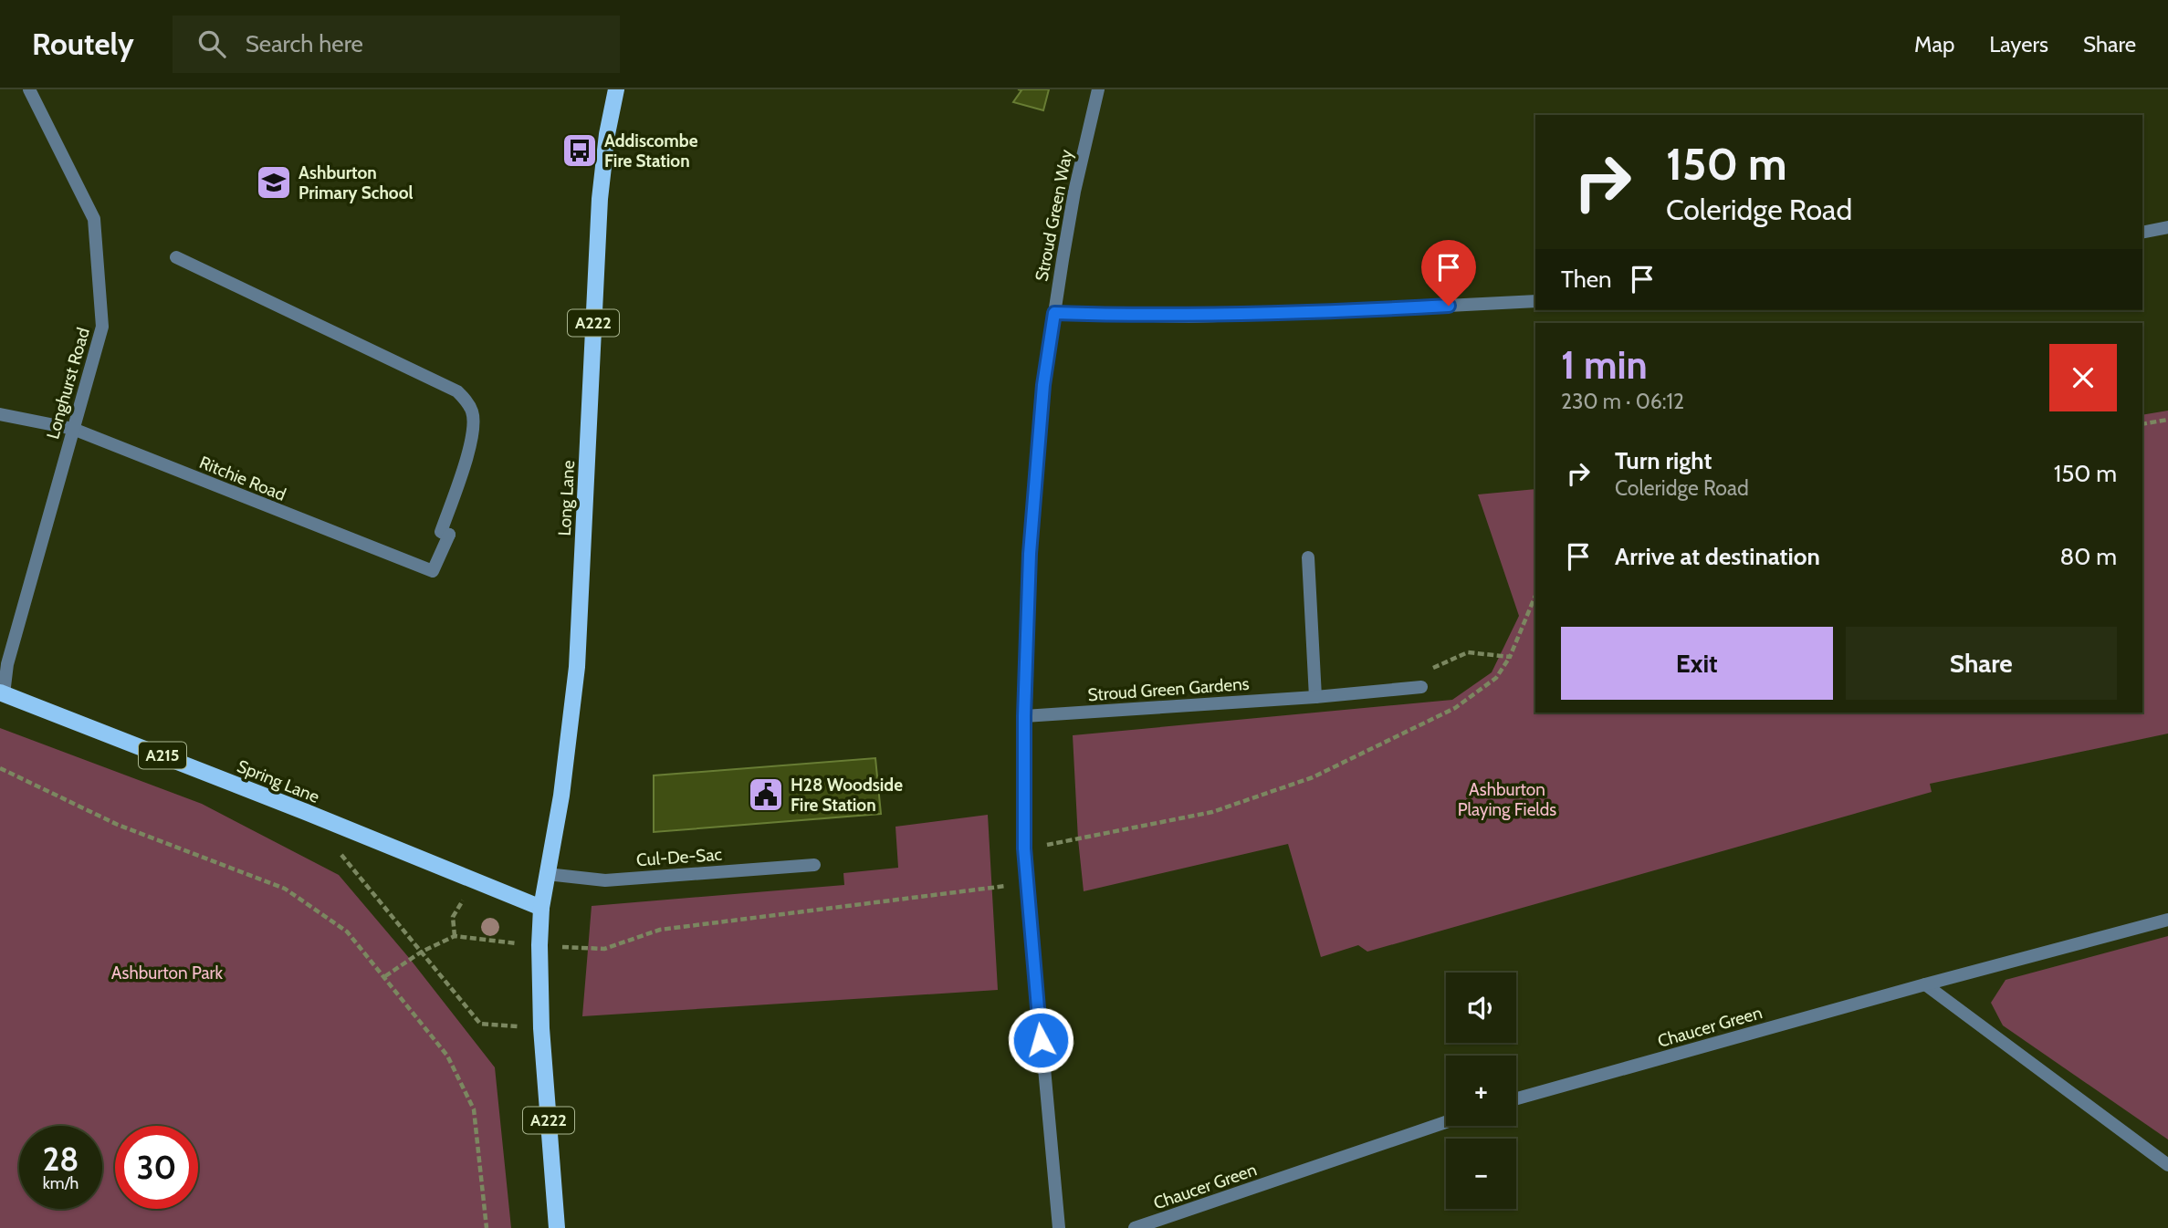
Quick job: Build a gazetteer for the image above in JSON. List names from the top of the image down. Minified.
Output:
{"streets":{"main road":["A222","Long Lane","A215","Spring Lane"],"street":["Stroud Green Way","Longhurst Road","Ritchie Road","Stroud Green Gardens","Cul-De-Sac","Chaucer Green"]},"crossings":[["Stroud Green Way","Stroud Green Gardens"],["A222","Long Lane"],["A222","Spring Lane"],["Longhurst Road","Ritchie Road"],["Longhurst Road","Spring Lane"],["Long Lane","Spring Lane"],["Long Lane","Cul-De-Sac"]],"parks":["Ashburton Playing Fields","Ashburton Park"],"places":{"bus stop":["Addiscombe Fire Station"],"school or university":["Ashburton Primary School"],"public building":["H28 Woodside Fire Station"]},"page":{"header":"Routely","search":"Search here","nav":["Map","Layers","Share"],"turn":["150 m","Coleridge Road"],"then":"Then","heading":["1 min","230 m · 06:12"],"list":[{"name":"Turn right","note":"Coleridge Road","value":"150 m"},{"name":"Arrive at destination","value":"80 m"}],"buttons":["Exit","Share"],"map_buttons":["+","−"],"speed":"28 km/h","limit":"30"}}
